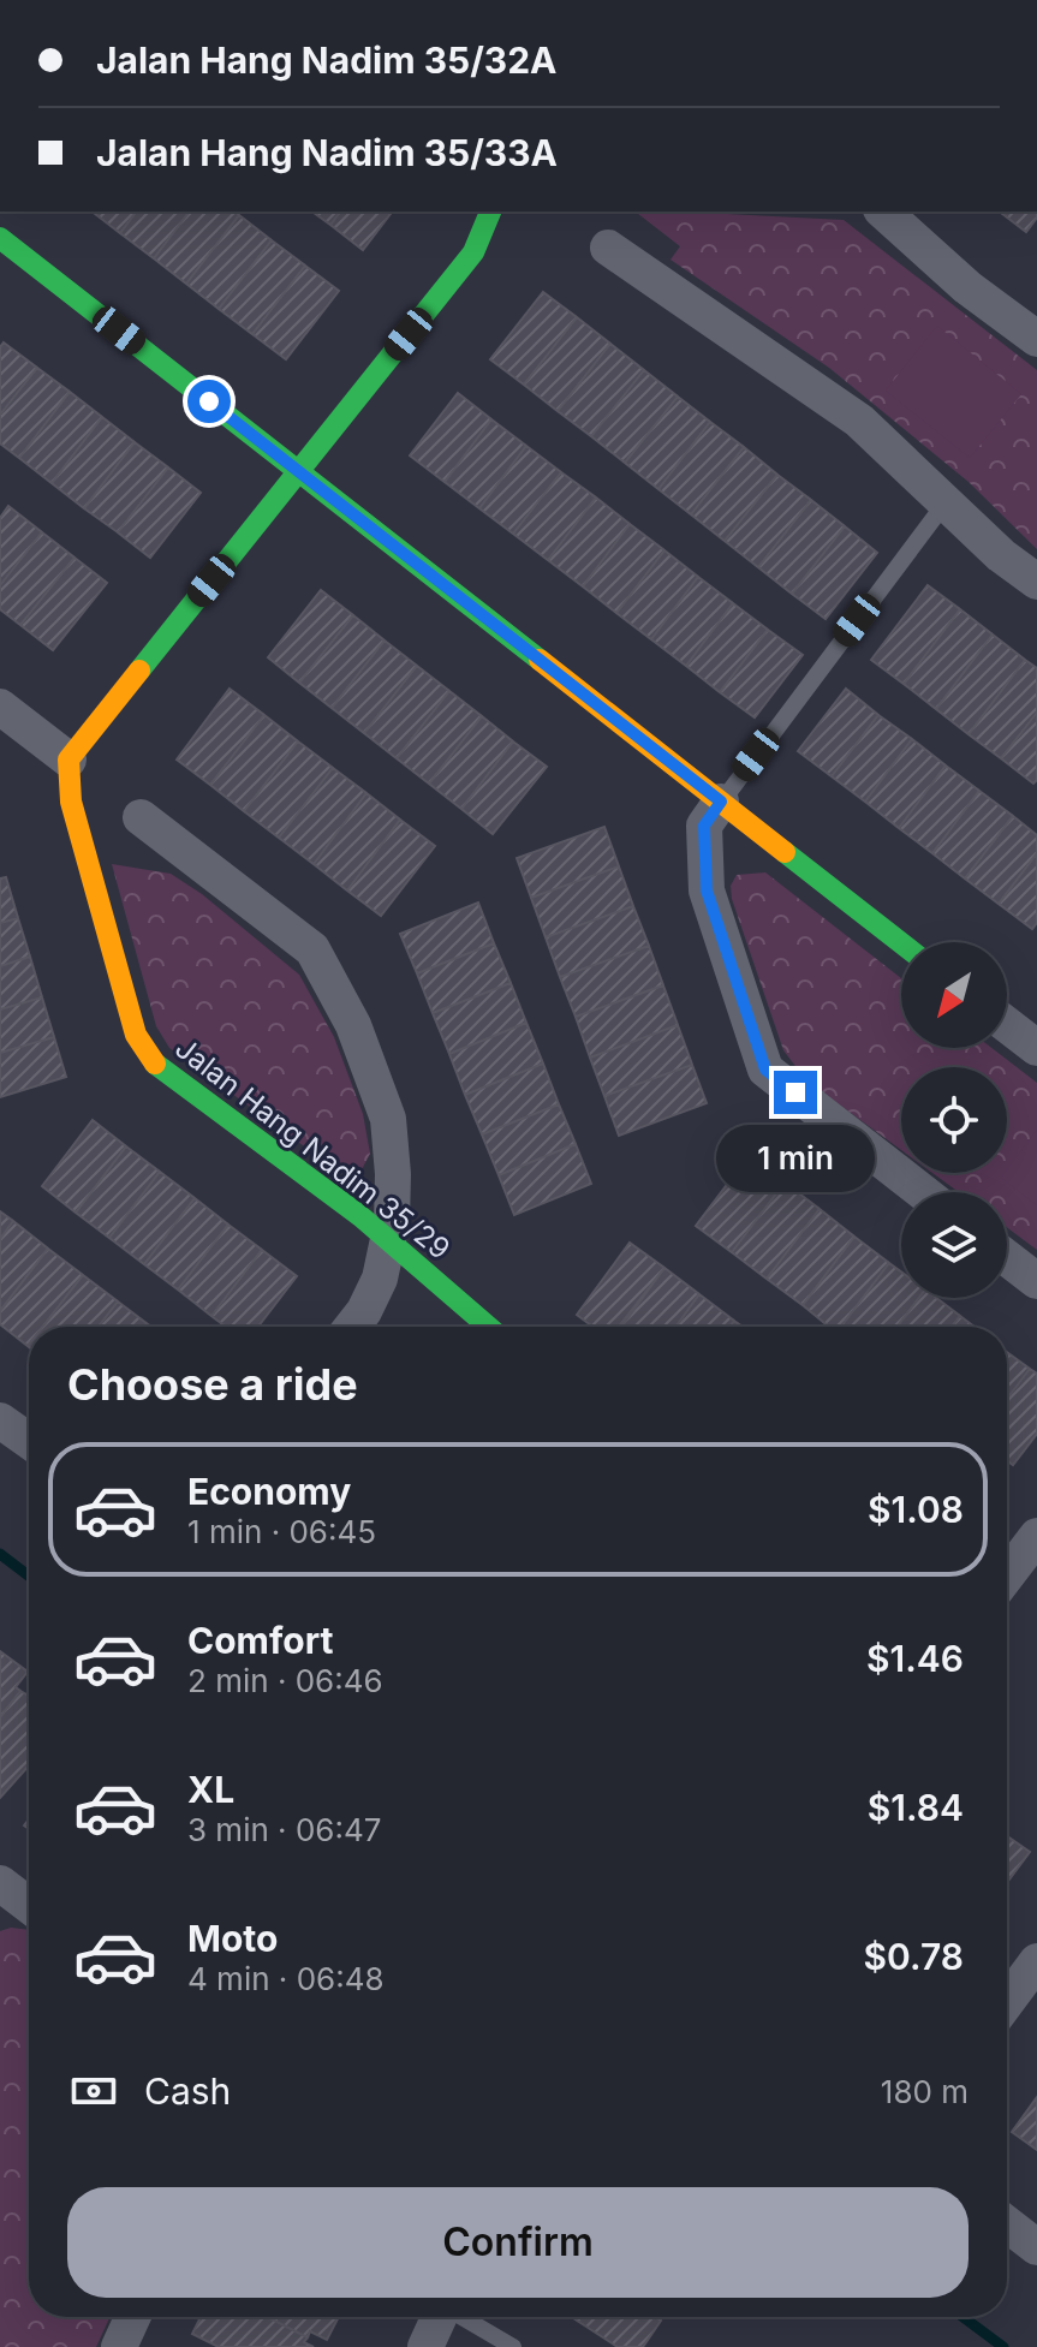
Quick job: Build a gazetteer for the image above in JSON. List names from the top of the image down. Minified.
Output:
{"streets":{"street":["Jalan Hang Nadim 35/29"]},"north":"bottom left","page":{"banner":["Jalan Hang Nadim 35/32A","Jalan Hang Nadim 35/33A"],"bubble":"1 min","heading":"Choose a ride","list":[{"name":"Economy","note":"1 min · 06:45","value":"$1.08"},{"name":"Comfort","note":"2 min · 06:46","value":"$1.46"},{"name":"XL","note":"3 min · 06:47","value":"$1.84"},{"name":"Moto","note":"4 min · 06:48","value":"$0.78"}],"pay":["Cash","180 m"],"buttons":"Confirm"}}
